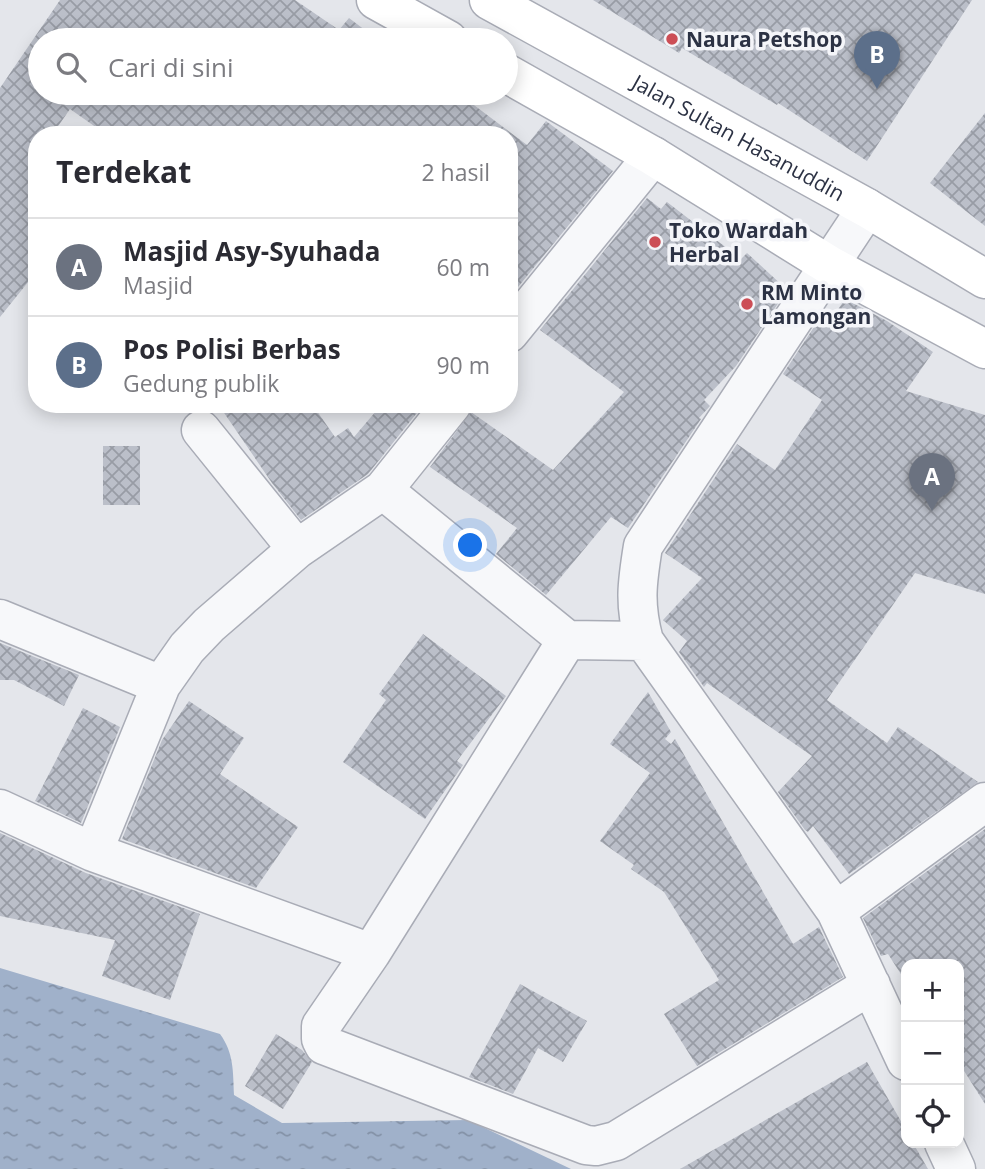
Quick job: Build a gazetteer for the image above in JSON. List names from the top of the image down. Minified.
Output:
{"streets":{"street":["Jalan Sultan Hasanuddin"]},"places":["Naura Petshop","Toko Wardah Herbal","RM Minto Lamongan"],"page":{"search":"Cari di sini","pins":["B","A"],"heading":["Terdekat","2 hasil"],"list":[{"mark":"A","name":"Masjid Asy-Syuhada","note":"Masjid","value":"60 m"},{"mark":"B","name":"Pos Polisi Berbas","note":"Gedung publik","value":"90 m"}],"map_buttons":["+","−"]}}
